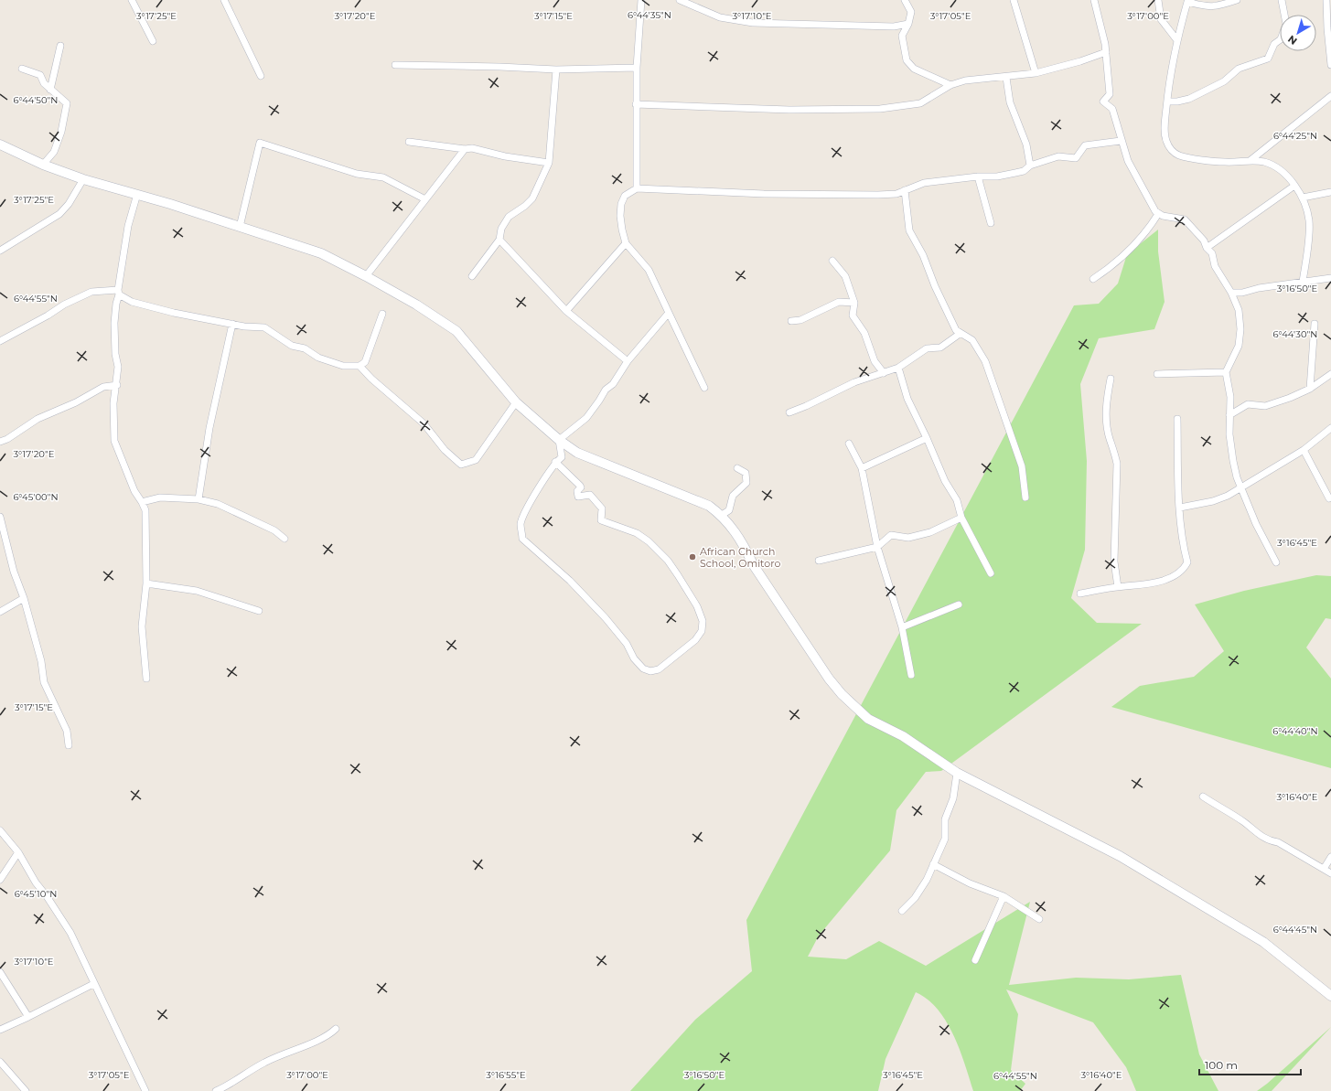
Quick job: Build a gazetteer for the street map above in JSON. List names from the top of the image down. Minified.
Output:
{"places":["African Church School, Omitoro"],"scale_bar":"100 m","north":"bottom left","coordinates":["6°44'35\"N","3°17'25\"E","3°17'20\"E","3°17'15\"E","3°17'10\"E","3°17'05\"E","3°17'00\"E","6°44'50\"N","6°44'25\"N","3°16'50\"E","6°44'55\"N","6°44'30\"N","6°45'00\"N","3°16'45\"E","6°44'40\"N","3°16'40\"E","6°45'10\"N","6°44'45\"N","3°16'55\"E"]}
